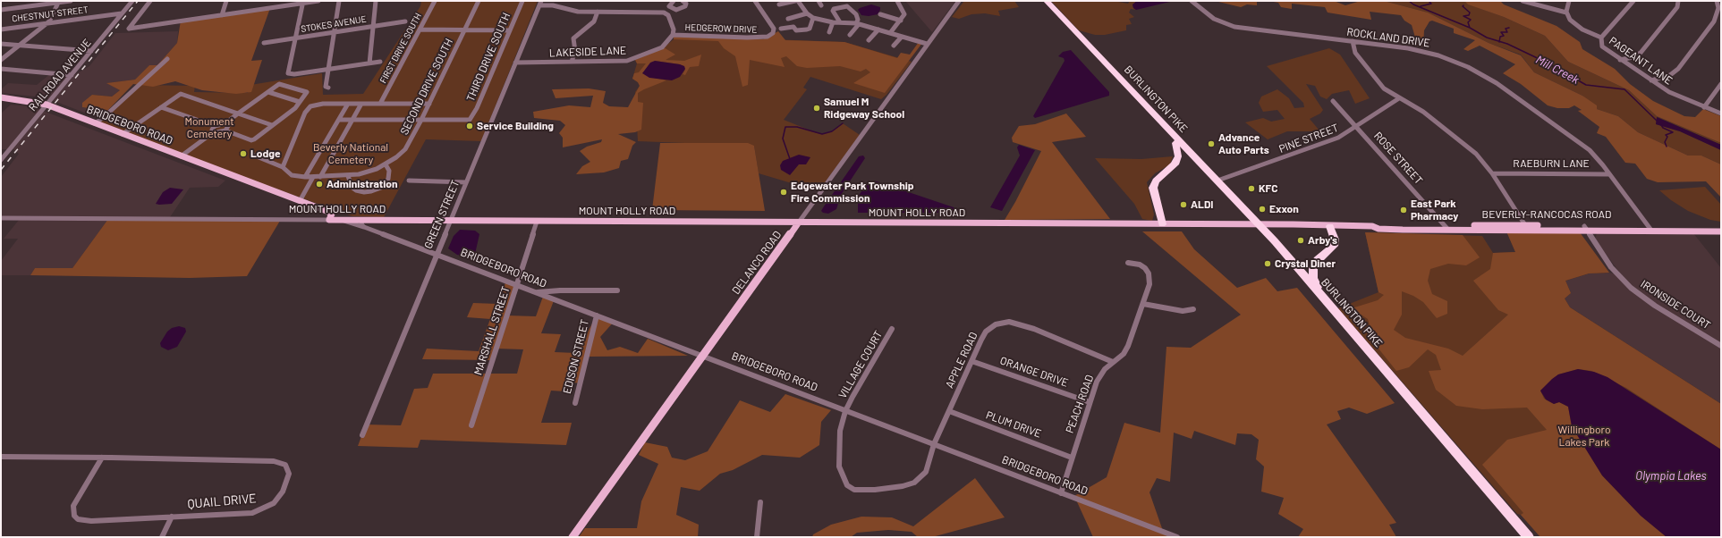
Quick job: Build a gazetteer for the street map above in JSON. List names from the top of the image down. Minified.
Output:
{"streets":{"highway":["BURLINGTON PIKE"],"main road":["BRIDGEBORO ROAD","MOUNT HOLLY ROAD","BEVERLY-RANCOCAS ROAD","DELANCO ROAD"],"street":["CHESTNUT STREET","STOKES AVENUE","HEDGEROW DRIVE","ROCKLAND DRIVE","FIRST DRIVE SOUTH","LAKESIDE LANE","THIRD DRIVE SOUTH","PAGEANT LANE","RAILROAD AVENUE","SECOND DRIVE SOUTH","PINE STREET","ROSE STREET","RAEBURN LANE","GREEN STREET","IRONSIDE COURT","MARSHALL STREET","EDISON STREET","APPLE ROAD","VILLAGE COURT","ORANGE DRIVE","PEACH ROAD","PLUM DRIVE","QUAIL DRIVE"]},"crossings":[["CHESTNUT STREET","RAILROAD AVENUE"],["HEDGEROW DRIVE","LAKESIDE LANE"],["ROCKLAND DRIVE","RAEBURN LANE"],["ROCKLAND DRIVE","BEVERLY-RANCOCAS ROAD"],["LAKESIDE LANE","GREEN STREET"],["THIRD DRIVE SOUTH","SECOND DRIVE SOUTH"],["RAILROAD AVENUE","BRIDGEBORO ROAD"],["BURLINGTON PIKE","PINE STREET"],["BURLINGTON PIKE","MOUNT HOLLY ROAD"],["BURLINGTON PIKE","BEVERLY-RANCOCAS ROAD"],["BRIDGEBORO ROAD","MOUNT HOLLY ROAD"],["BRIDGEBORO ROAD","GREEN STREET"],["BRIDGEBORO ROAD","DELANCO ROAD"],["BRIDGEBORO ROAD","MARSHALL STREET"],["BRIDGEBORO ROAD","EDISON STREET"],["BRIDGEBORO ROAD","APPLE ROAD"],["BRIDGEBORO ROAD","VILLAGE COURT"],["BRIDGEBORO ROAD","PEACH ROAD"],["PINE STREET","ROSE STREET"],["ROSE STREET","BEVERLY-RANCOCAS ROAD"],["MOUNT HOLLY ROAD","GREEN STREET"],["MOUNT HOLLY ROAD","BEVERLY-RANCOCAS ROAD"],["MOUNT HOLLY ROAD","DELANCO ROAD"],["MOUNT HOLLY ROAD","MARSHALL STREET"],["BEVERLY-RANCOCAS ROAD","IRONSIDE COURT"],["APPLE ROAD","VILLAGE COURT"],["APPLE ROAD","ORANGE DRIVE"],["APPLE ROAD","PEACH ROAD"],["APPLE ROAD","PLUM DRIVE"],["ORANGE DRIVE","PEACH ROAD"],["PEACH ROAD","PLUM DRIVE"]],"water":["Mill Creek","Olympia Lakes"],"parks":["Monument Cemetery","Beverly National Cemetery","Willingboro Lakes Park"],"places":["Samuel M Ridgeway School","Service Building","Advance Auto Parts","Lodge","Administration","KFC","Edgewater Park Township Fire Commission","ALDI","Exxon","East Park Pharmacy","Arby's","Crystal Diner"]}
